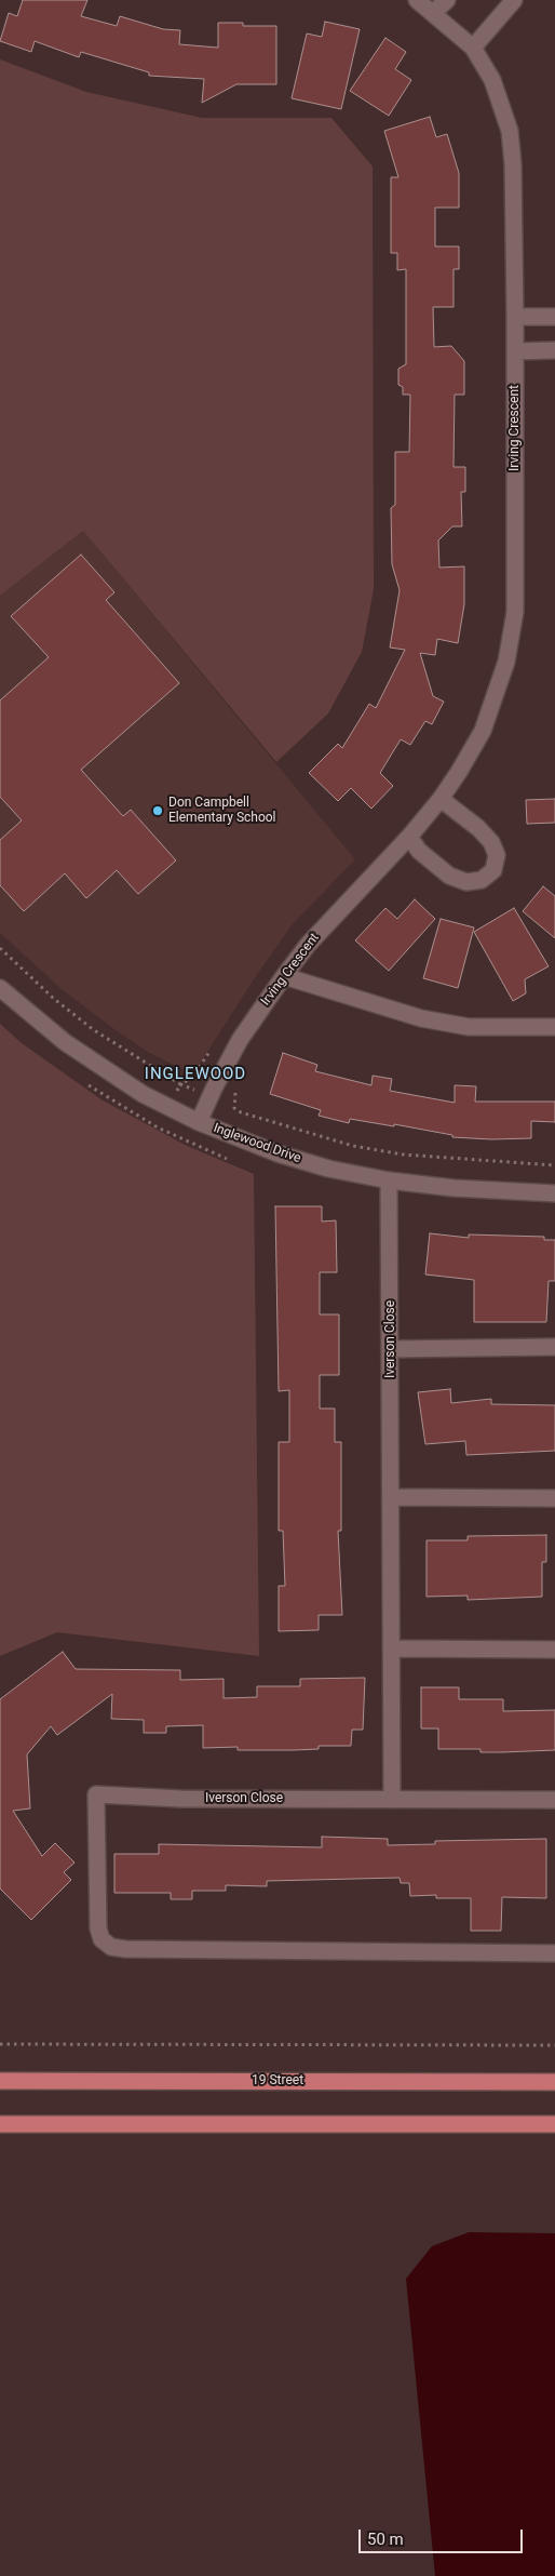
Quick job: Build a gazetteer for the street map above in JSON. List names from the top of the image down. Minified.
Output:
{"streets":{"main road":["19 Street"],"street":["Irving Crescent","Inglewood Drive","Iverson Close"]},"crossings":[["Irving Crescent","Inglewood Drive"],["Inglewood Drive","Iverson Close"]],"districts":["INGLEWOOD"],"places":["Don Campbell Elementary School"],"scale_bar":"50 m"}
